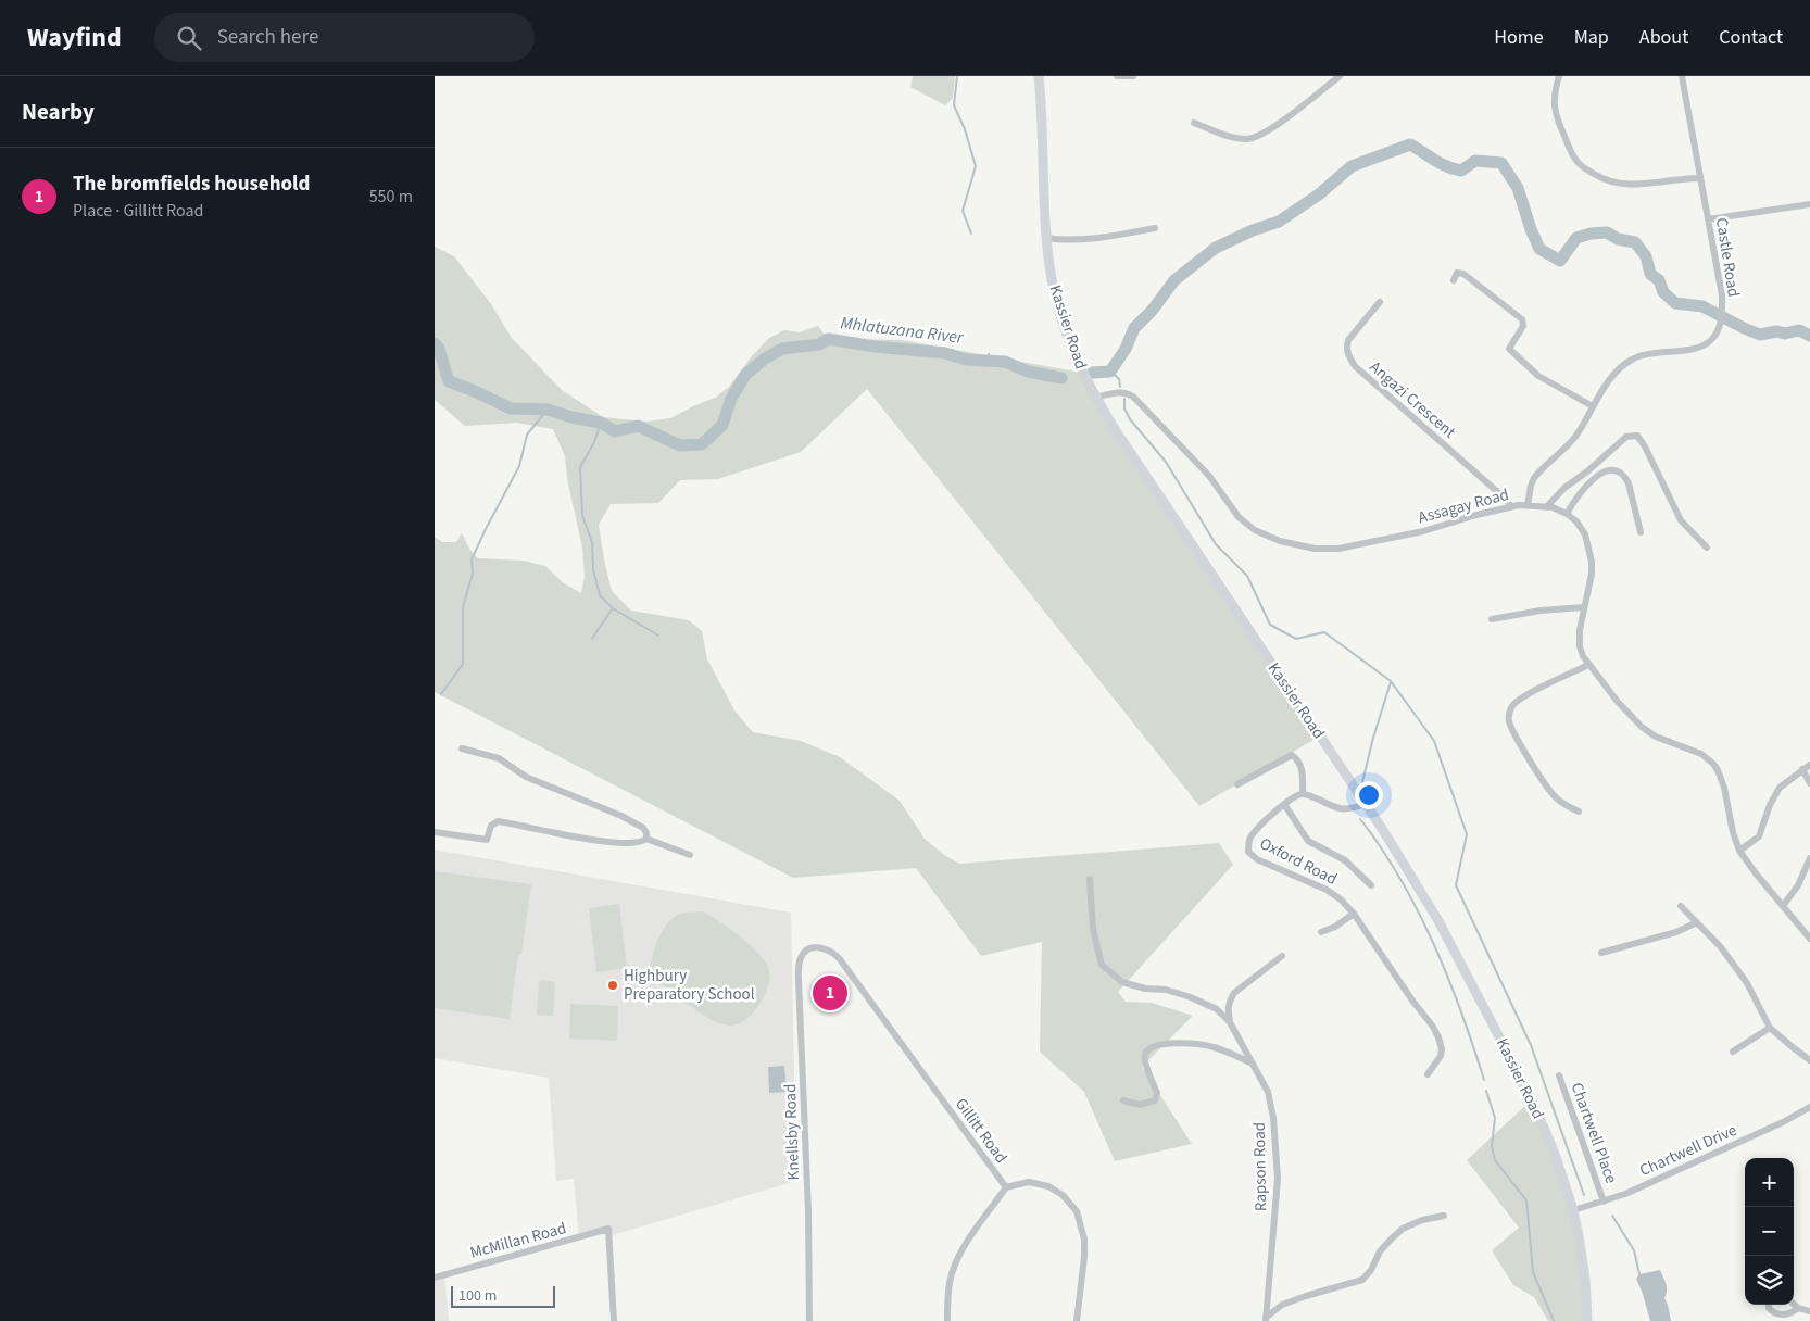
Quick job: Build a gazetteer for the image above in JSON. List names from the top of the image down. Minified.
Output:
{"streets":{"main road":["Kassier Road"],"street":["Castle Road","Angazi Crescent","Assagay Road","Oxford Road","Gillitt Road","Knellsby Road","Chartwell Place","Chartwell Drive","Rapson Road","McMillan Road"]},"crossings":[["Castle Road","Assagay Road"],["Kassier Road","Assagay Road"],["Kassier Road","Chartwell Drive"],["Angazi Crescent","Assagay Road"],["Gillitt Road","Knellsby Road"],["Chartwell Place","Chartwell Drive"]],"water":["Mhlatuzana River"],"places":["Highbury Preparatory School"],"scale_bar":"100 m","page":{"header":"Wayfind","search":"Search here","nav":["Home","Map","About","Contact"],"heading":"Nearby","list":[{"mark":"1","name":"The bromfields household","note":"Place · Gillitt Road","value":"550 m"}],"pins":"1","map_buttons":["+","−"],"scale":"100 m"}}
